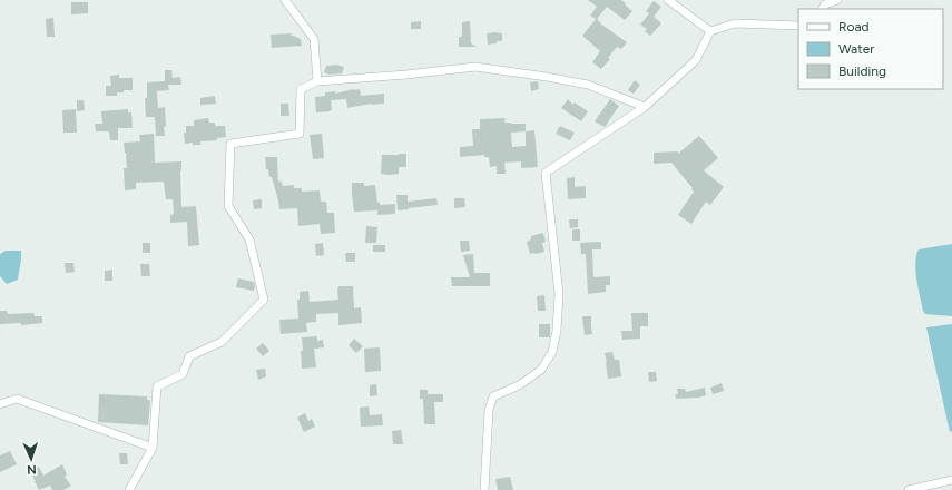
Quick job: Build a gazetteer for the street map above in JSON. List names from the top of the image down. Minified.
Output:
{"legend":["Road","Water","Building"],"north":"bottom"}
